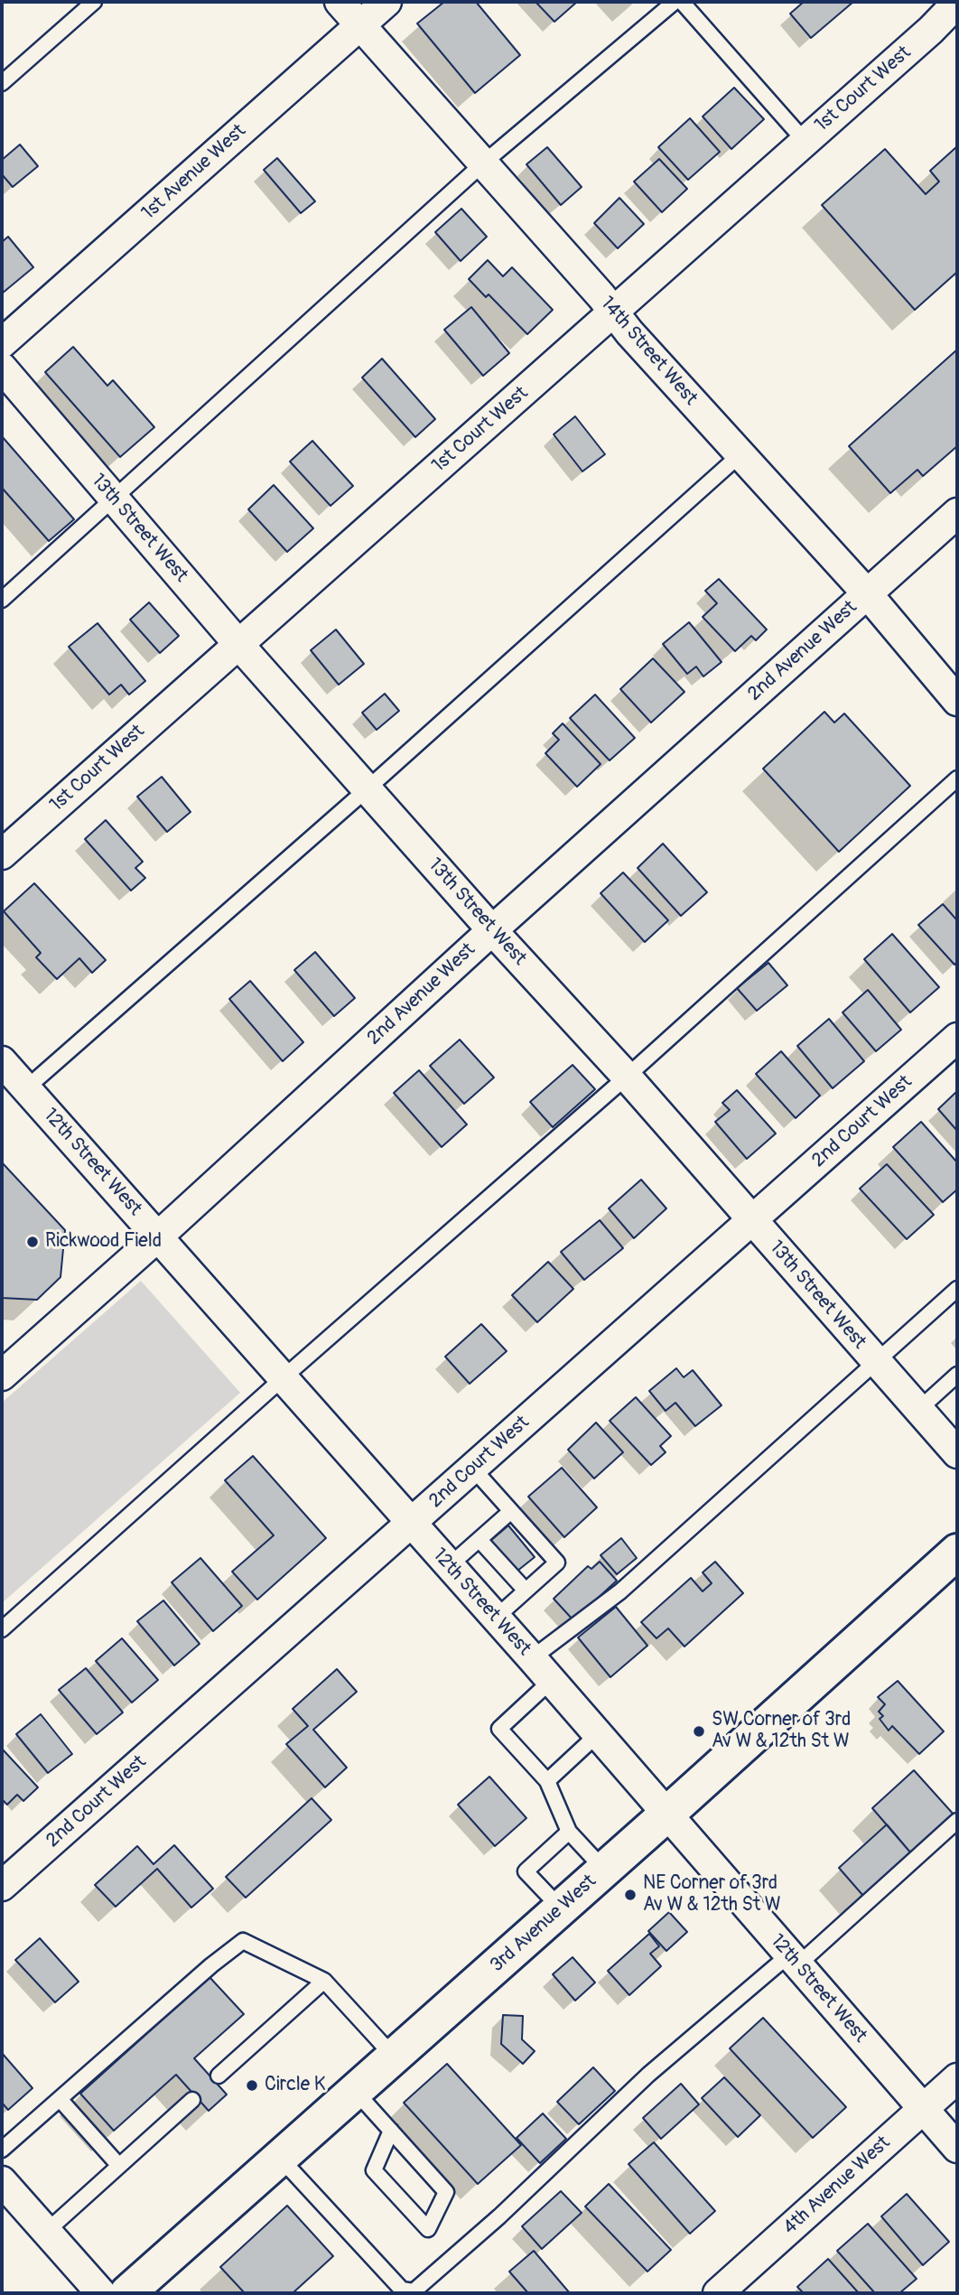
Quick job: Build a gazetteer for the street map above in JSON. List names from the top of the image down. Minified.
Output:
{"streets":{"main road":["3rd Avenue West"],"street":["1st Court West","1st Avenue West","14th Street West","13th Street West","2nd Avenue West","2nd Court West","12th Street West","4th Avenue West"]},"crossings":[["1st Court West","14th Street West"],["1st Court West","13th Street West"],["1st Avenue West","14th Street West"],["14th Street West","2nd Avenue West"],["13th Street West","2nd Avenue West"],["13th Street West","2nd Court West"],["2nd Avenue West","12th Street West"],["2nd Court West","12th Street West"],["12th Street West","3rd Avenue West"],["12th Street West","4th Avenue West"]],"places":["Rickwood Field","SW Corner of 3rd Av W & 12th St W","NE Corner of 3rd Av W & 12th St W","Circle K"]}
